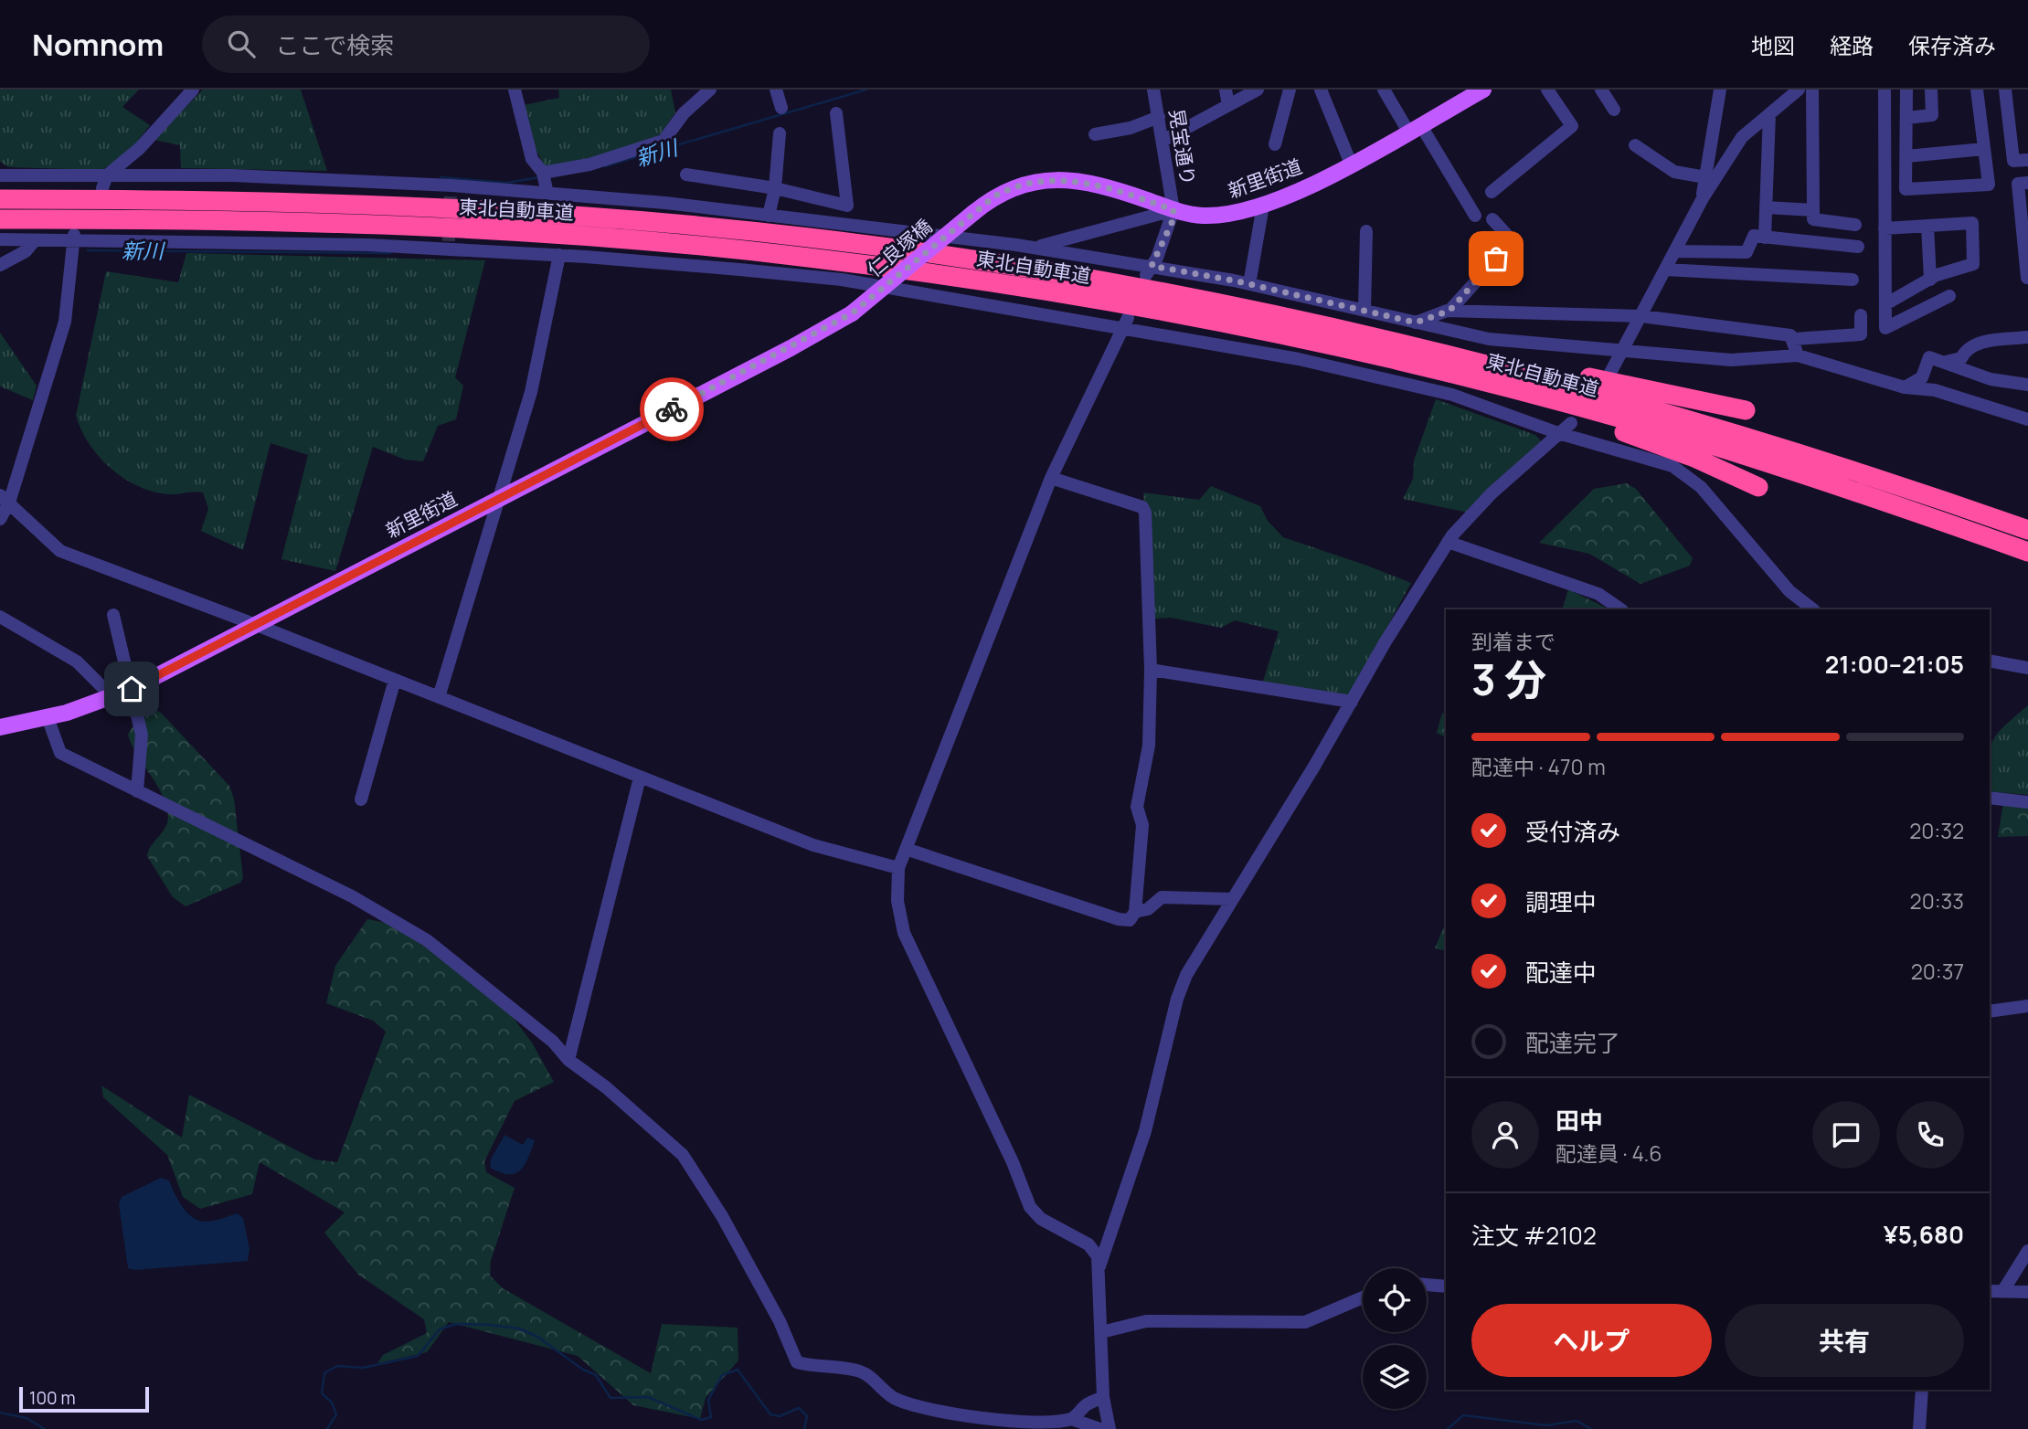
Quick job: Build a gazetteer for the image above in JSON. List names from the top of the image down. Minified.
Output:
{"streets":{"highway":["東北自動車道"],"main road":["新里街道","仁良塚橋"],"street":["晃宝通り"]},"crossings":[["晃宝通り","新里街道"],["新里街道","仁良塚橋"]],"water":["新川"],"scale_bar":"100 m","page":{"header":"Nomnom","search":"ここで検索","nav":["地図","経路","保存済み"],"heading":["3 分","到着まで","21:00–21:05"],"panel":["田中","配達員 · 4.6","注文 #2102","¥5,680"],"bar":"配達中 · 470 m","list":[["受付済み","20:32"],["調理中","20:33"],["配達中","20:37"],"配達完了"],"buttons":["ヘルプ","共有"],"scale":"100 m"}}
